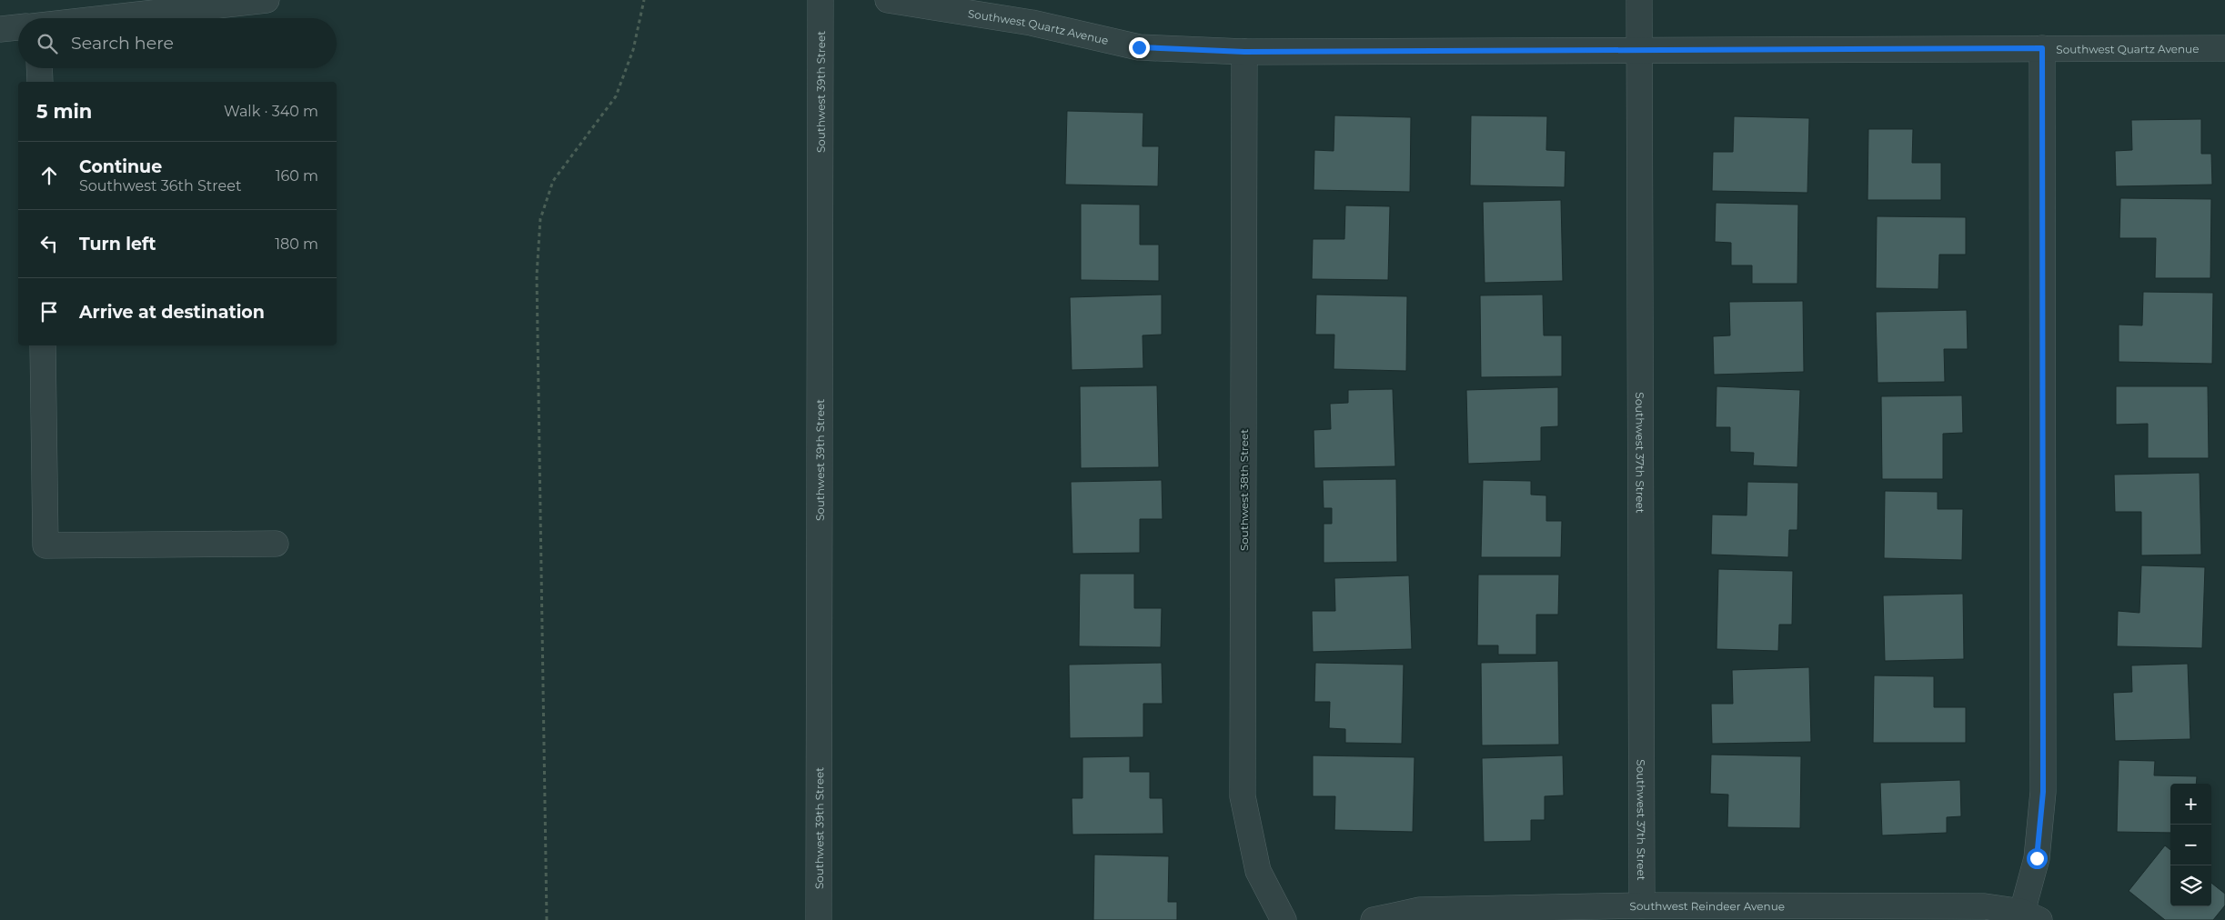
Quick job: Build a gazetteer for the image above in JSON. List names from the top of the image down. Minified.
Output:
{"streets":{"street":["Southwest Quartz Avenue","Southwest 39th Street","Southwest 37th Street","Southwest 38th Street","Southwest Reindeer Avenue"]},"crossings":[["Southwest Quartz Avenue","Southwest 37th Street"],["Southwest Quartz Avenue","Southwest 38th Street"],["Southwest 37th Street","Southwest Reindeer Avenue"]],"page":{"search":"Search here","heading":["5 min","Walk · 340 m"],"list":[["Continue","Southwest 36th Street","160 m"],["Turn left","180 m"],"Arrive at destination"],"map_buttons":["+","−"]}}
